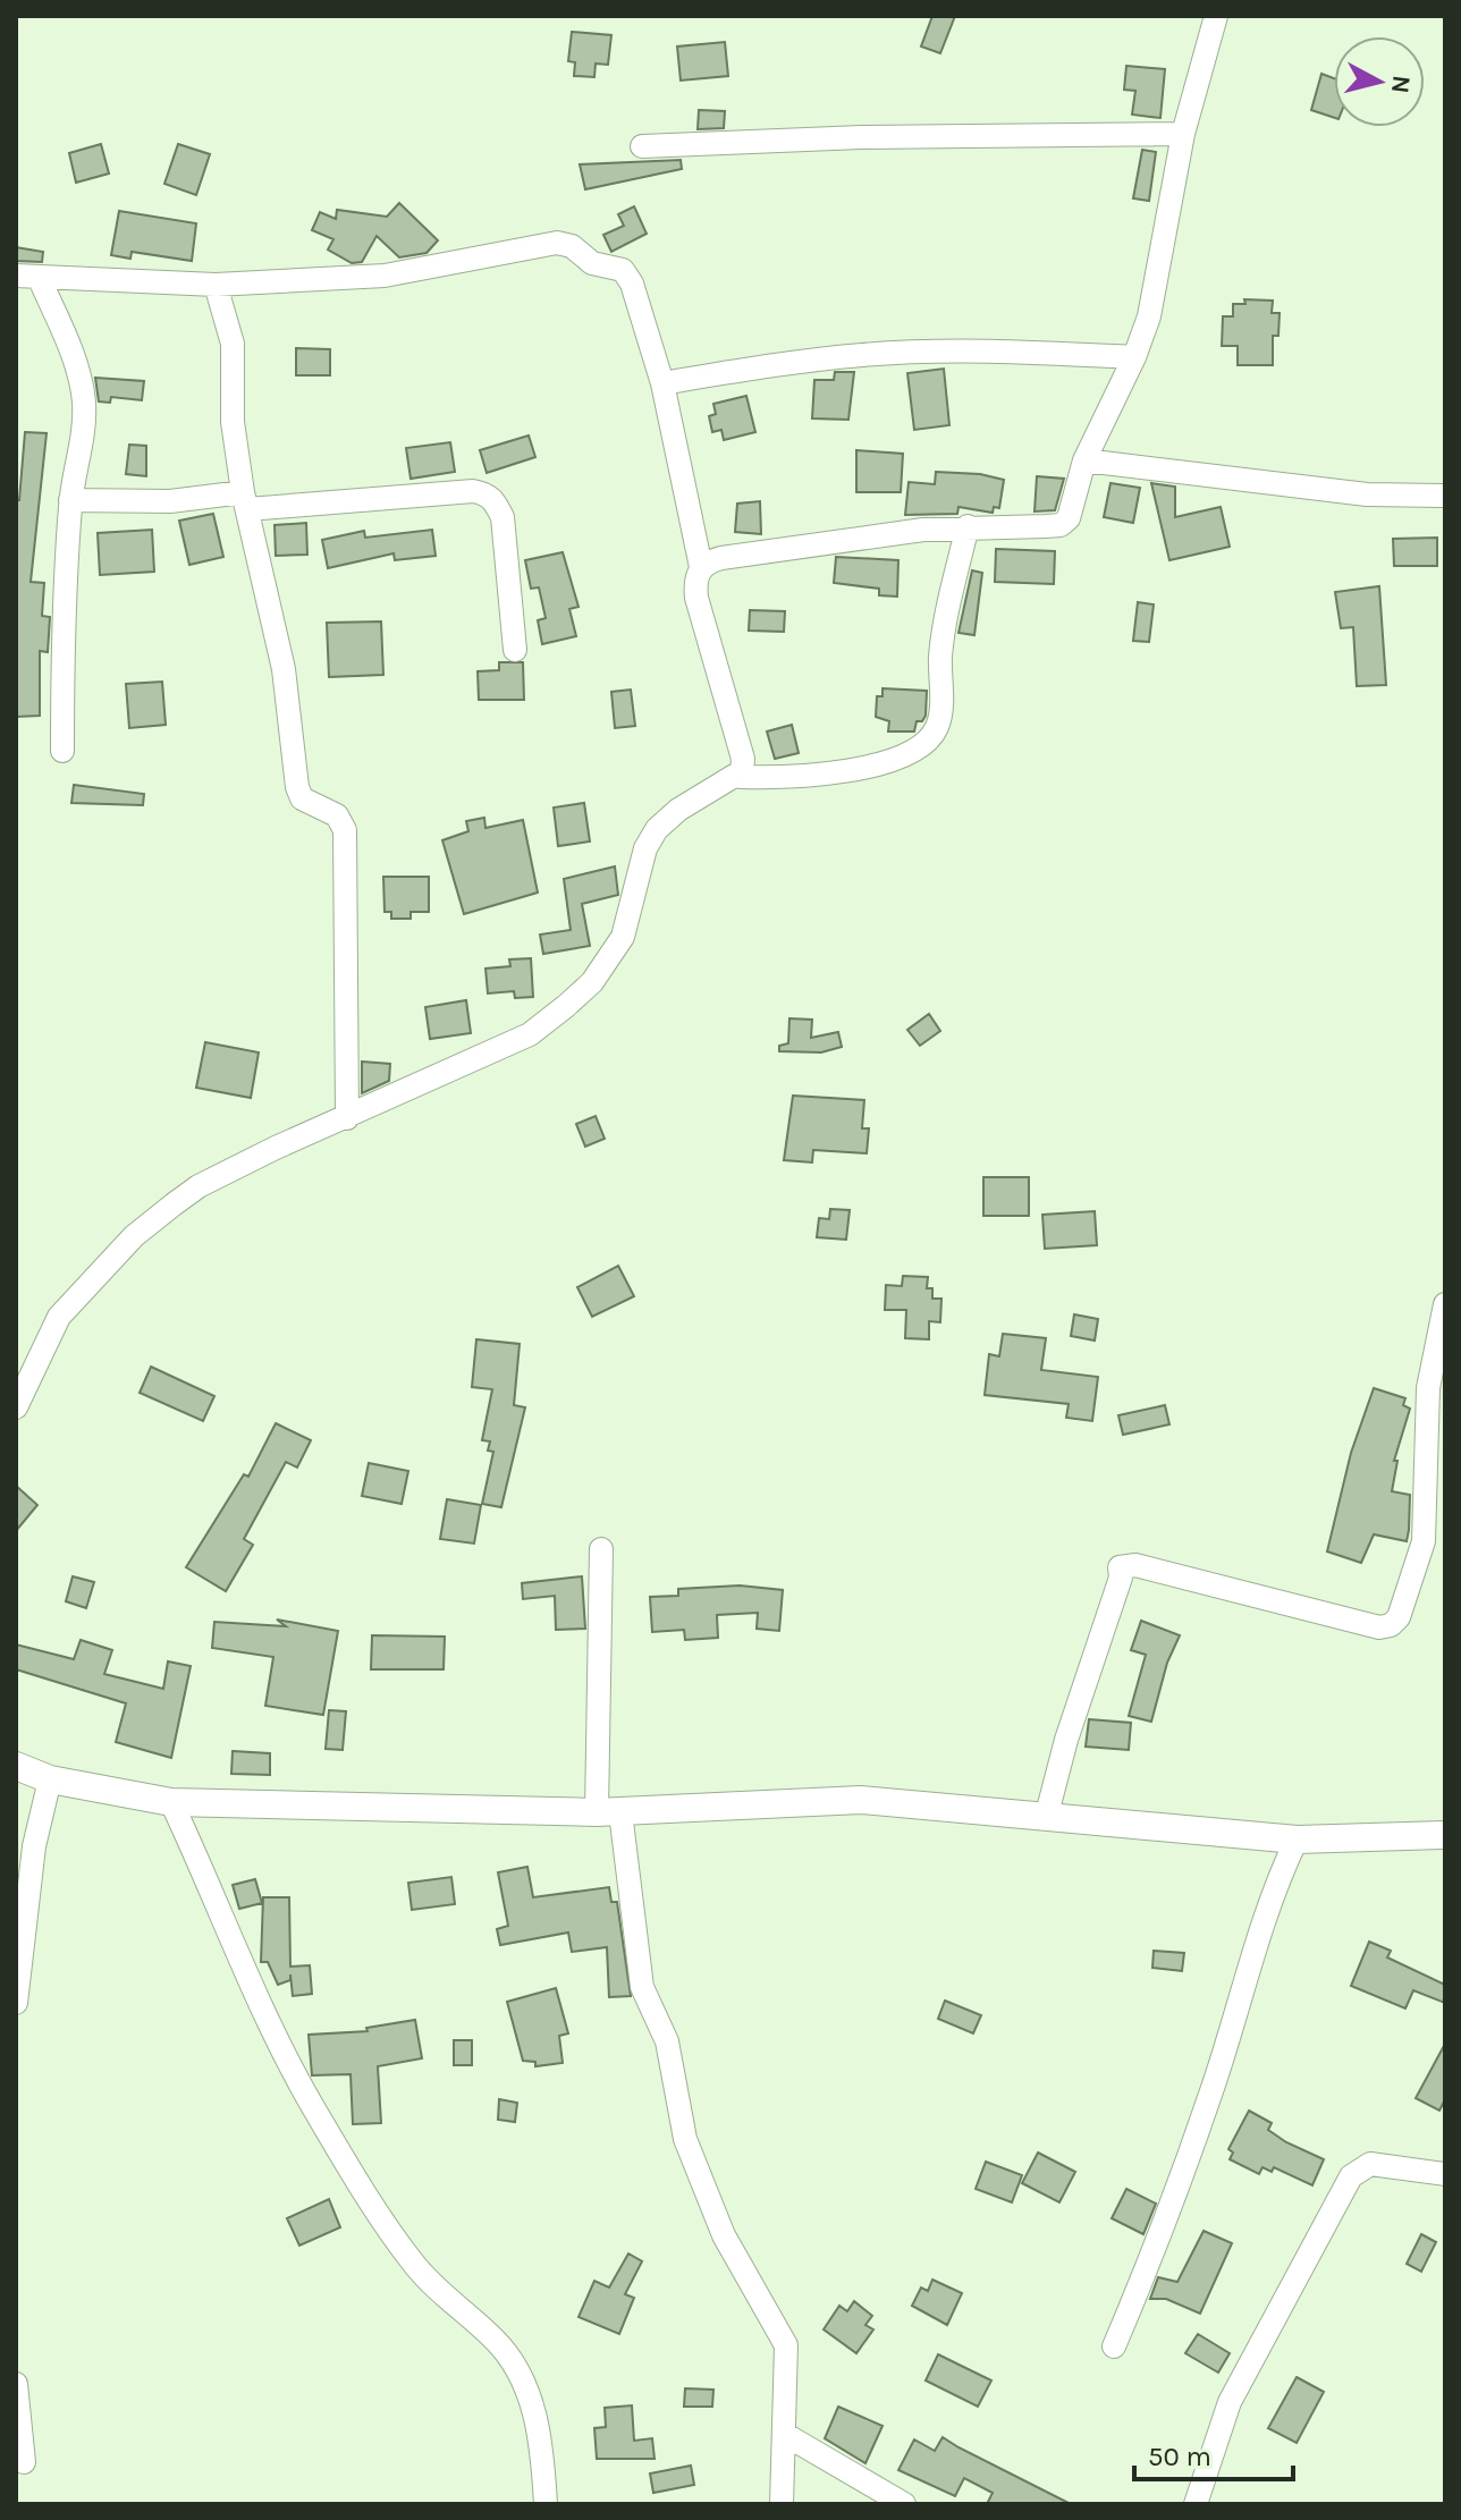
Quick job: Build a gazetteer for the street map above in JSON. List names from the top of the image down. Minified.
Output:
{"scale_bar":"50 m","north":"right"}
